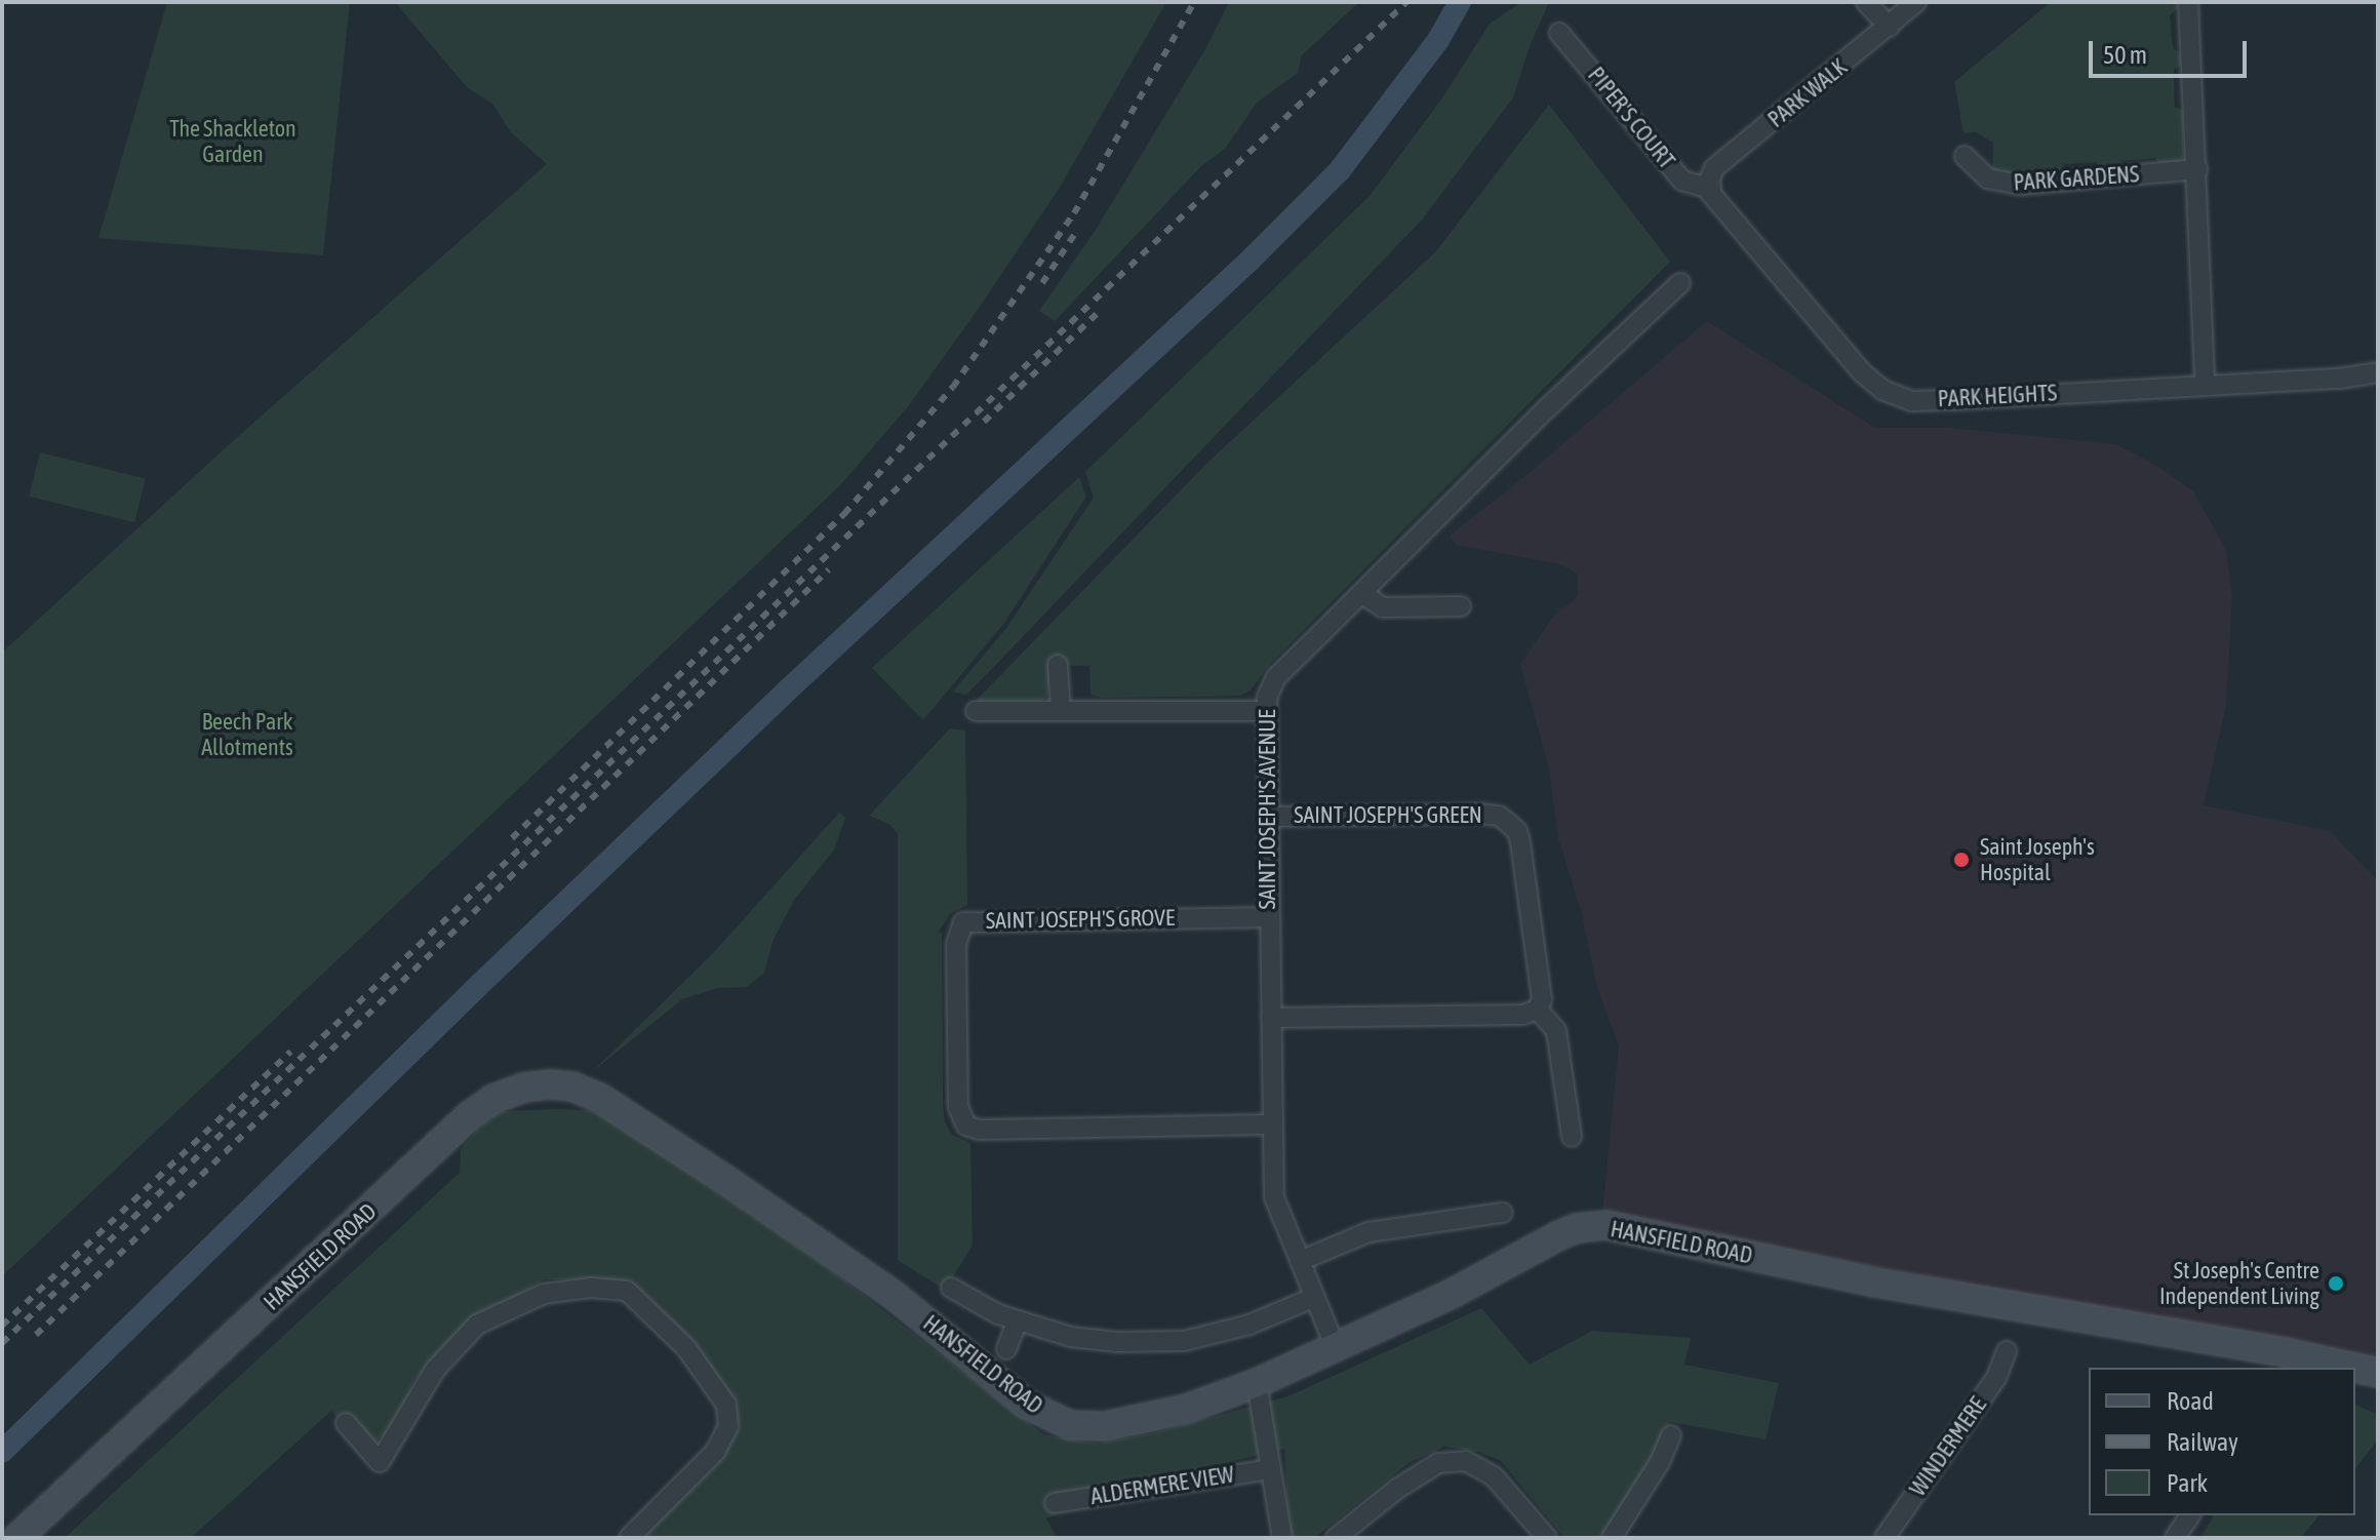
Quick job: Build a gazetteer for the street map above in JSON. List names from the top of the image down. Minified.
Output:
{"streets":{"street":["PARK WALK","PIPER'S COURT","PARK GARDENS","PARK HEIGHTS","SAINT JOSEPH'S AVENUE","SAINT JOSEPH'S GREEN","SAINT JOSEPH'S GROVE","HANSFIELD ROAD","WINDERMERE","ALDERMERE VIEW"]},"crossings":[["PARK WALK","PIPER'S COURT"],["PARK WALK","PARK HEIGHTS"],["PIPER'S COURT","PARK HEIGHTS"],["SAINT JOSEPH'S AVENUE","SAINT JOSEPH'S GREEN"],["SAINT JOSEPH'S AVENUE","SAINT JOSEPH'S GROVE"],["SAINT JOSEPH'S AVENUE","HANSFIELD ROAD"]],"parks":["The Shackleton Garden","Beech Park Allotments"],"places":["Saint Joseph's Hospital","St Joseph's Centre Independent Living"],"legend":["Road","Railway","Park"],"scale_bar":"50 m"}
